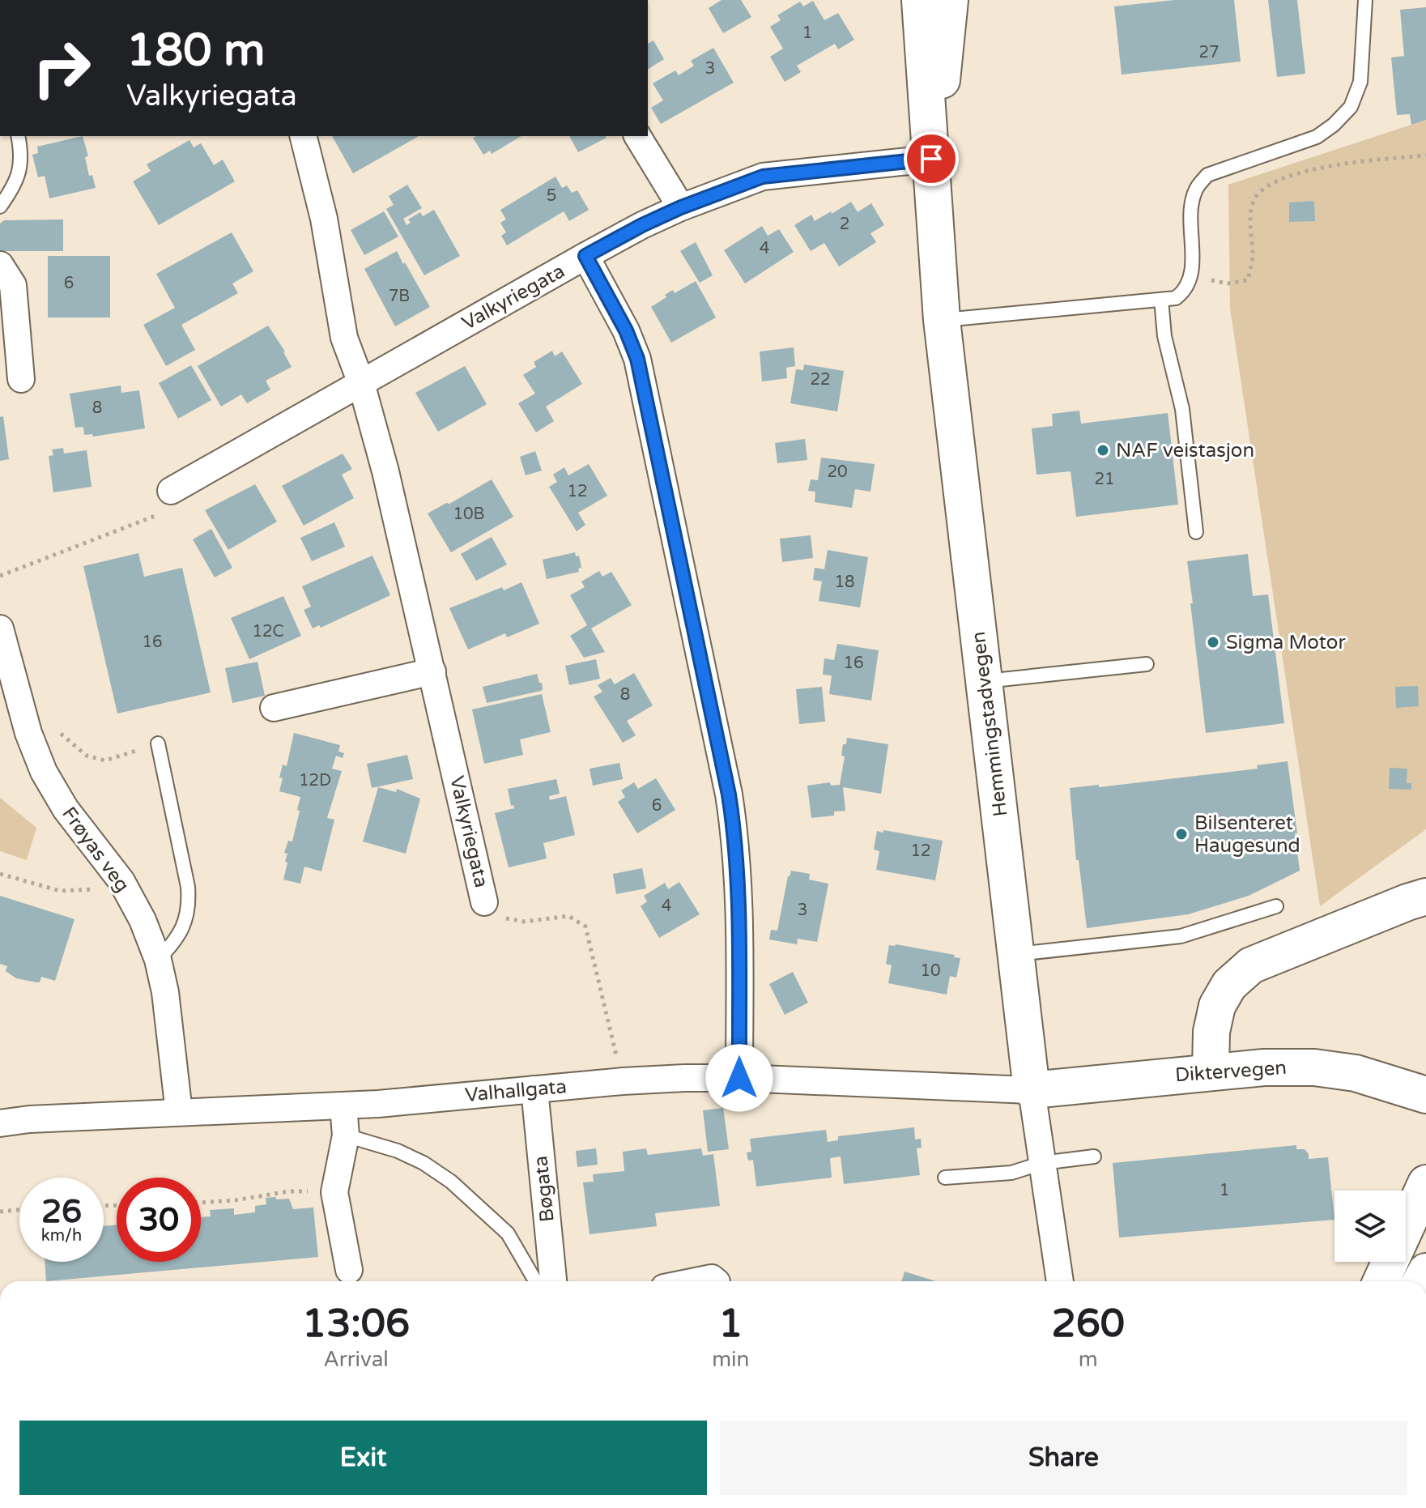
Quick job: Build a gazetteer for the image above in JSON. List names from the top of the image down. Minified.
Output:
{"streets":{"main road":["Hemmingstadvegen","Diktervegen"],"street":["Valkyriegata","Frøyas veg","Valhallgata","Bøgata"]},"crossings":[["Valkyriegata","Hemmingstadvegen"],["Hemmingstadvegen","Diktervegen"],["Hemmingstadvegen","Valhallgata"],["Frøyas veg","Valhallgata"],["Diktervegen","Valhallgata"],["Valhallgata","Bøgata"]],"places":["NAF veistasjon","Sigma Motor","Bilsenteret Haugesund"],"house_numbers":["1","27","3","5","2","4","6","7B","22","8","20","21","12","10B","18","12C","16","16","8","12D","6","12","4","3","10","1"],"page":{"turn":["180 m","Valkyriegata"],"speed":"26 km/h","limit":"30","eta":["13:06","Arrival","1","min","260","m"],"buttons":["Exit","Share"]}}
